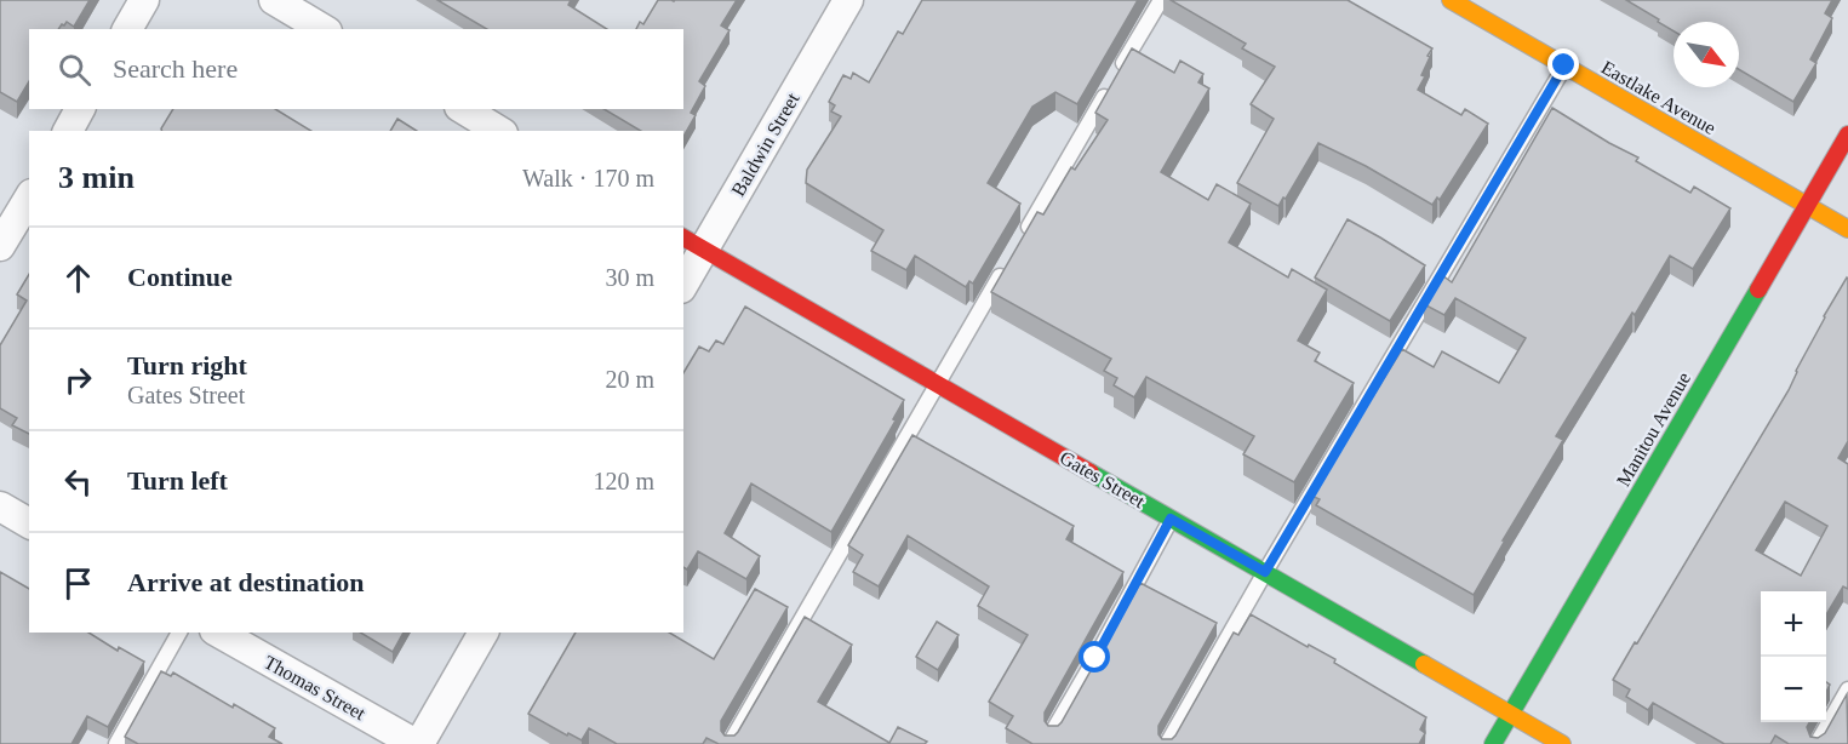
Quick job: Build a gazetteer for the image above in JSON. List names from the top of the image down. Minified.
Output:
{"streets":{"street":["Eastlake Avenue","Baldwin Street","Manitou Avenue","Gates Street","Thomas Street"]},"crossings":[["Eastlake Avenue","Manitou Avenue"],["Baldwin Street","Gates Street"],["Manitou Avenue","Gates Street"]],"north":"bottom right","page":{"search":"Search here","heading":["3 min","Walk · 170 m"],"list":[["Continue","30 m"],["Turn right","Gates Street","20 m"],["Turn left","120 m"],"Arrive at destination"],"map_buttons":["+","−"]}}
